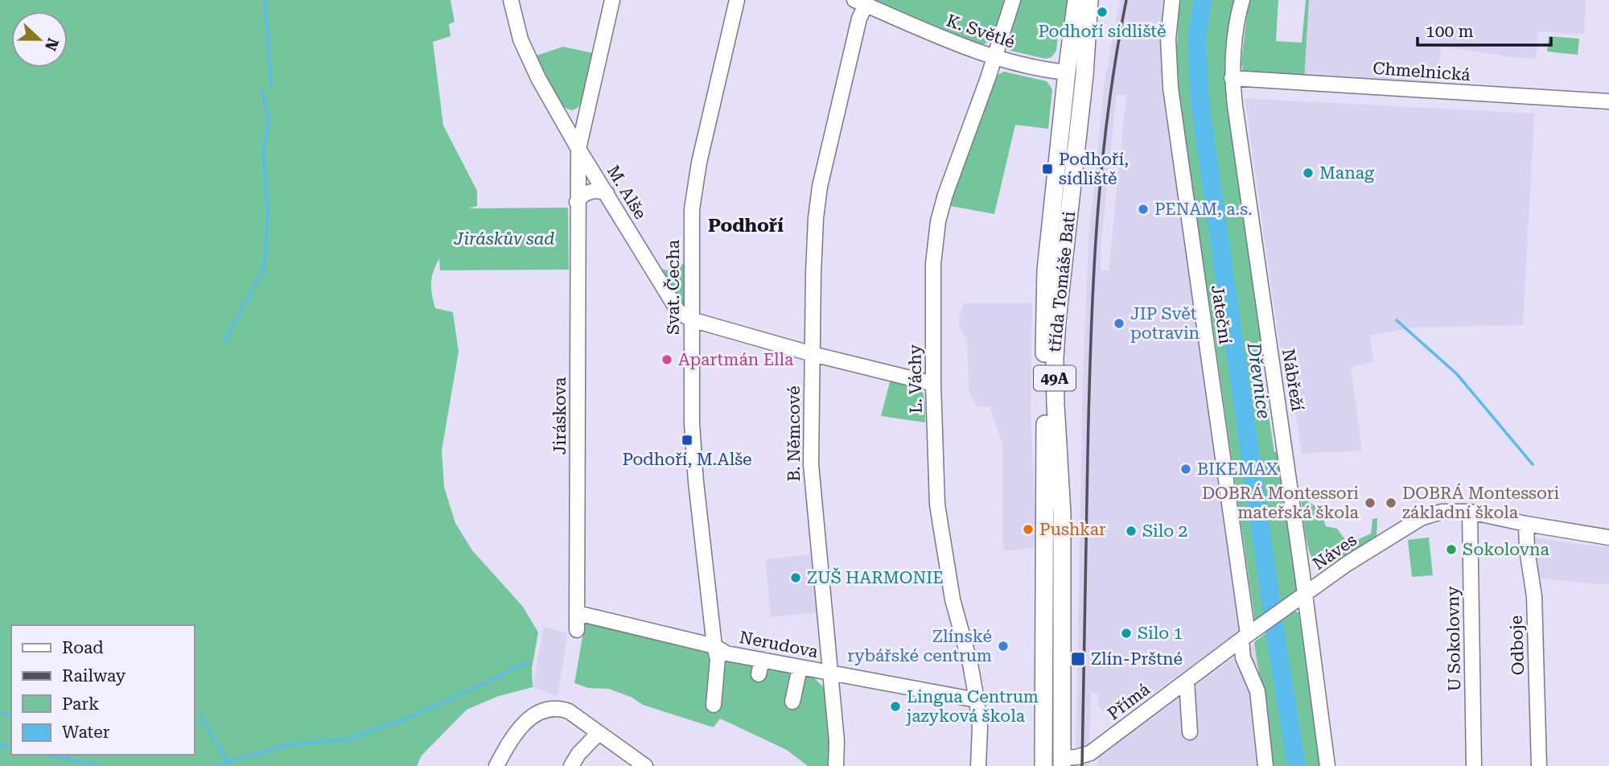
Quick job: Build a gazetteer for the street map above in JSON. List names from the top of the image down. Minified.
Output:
{"streets":{"main road":["třída Tomáše Bati","49A"],"street":["K. Světlé","Chmelnická","M. Alše","Svat. Čecha","Jateční","L. Váchy","Nábřeží","Jiráskova","B. Němcové","Náves","U Sokolovny","Nerudova","Odboje","Přímá"]},"crossings":[["K. Světlé","třída Tomáše Bati"],["K. Světlé","L. Váchy"],["K. Světlé","B. Němcové"],["Chmelnická","Nábřeží"],["M. Alše","Svat. Čecha"],["M. Alše","L. Váchy"],["M. Alše","Jiráskova"],["M. Alše","B. Němcové"],["třída Tomáše Bati","Přímá"],["Svat. Čecha","Nerudova"],["Jateční","Přímá"],["L. Váchy","Nerudova"],["Nábřeží","Náves"],["Nábřeží","Přímá"],["Jiráskova","Nerudova"],["B. Němcové","Nerudova"],["Náves","U Sokolovny"],["Náves","Odboje"],["Náves","Přímá"]],"districts":["Podhoří"],"water":["Dřevnice"],"parks":["Jiráskův sad"],"places":{"other":["Podhoří sídliště","Manag","PENAM, a.s.","JIP Svět potravin","Apartmán Ella","BIKEMAX","DOBRÁ Montessori mateřská škola","DOBRÁ Montessori základní škola","Pushkar","Silo 2","Sokolovna","ZUŠ HARMONIE","Silo 1","Zlínské rybářské centrum","Lingua Centrum jazyková škola"],"transit":["Podhoří, sídliště","Podhoří, M.Alše","Zlín-Prštné"]},"legend":["Road","Railway","Park","Water"],"scale_bar":"100 m","north":"right"}
